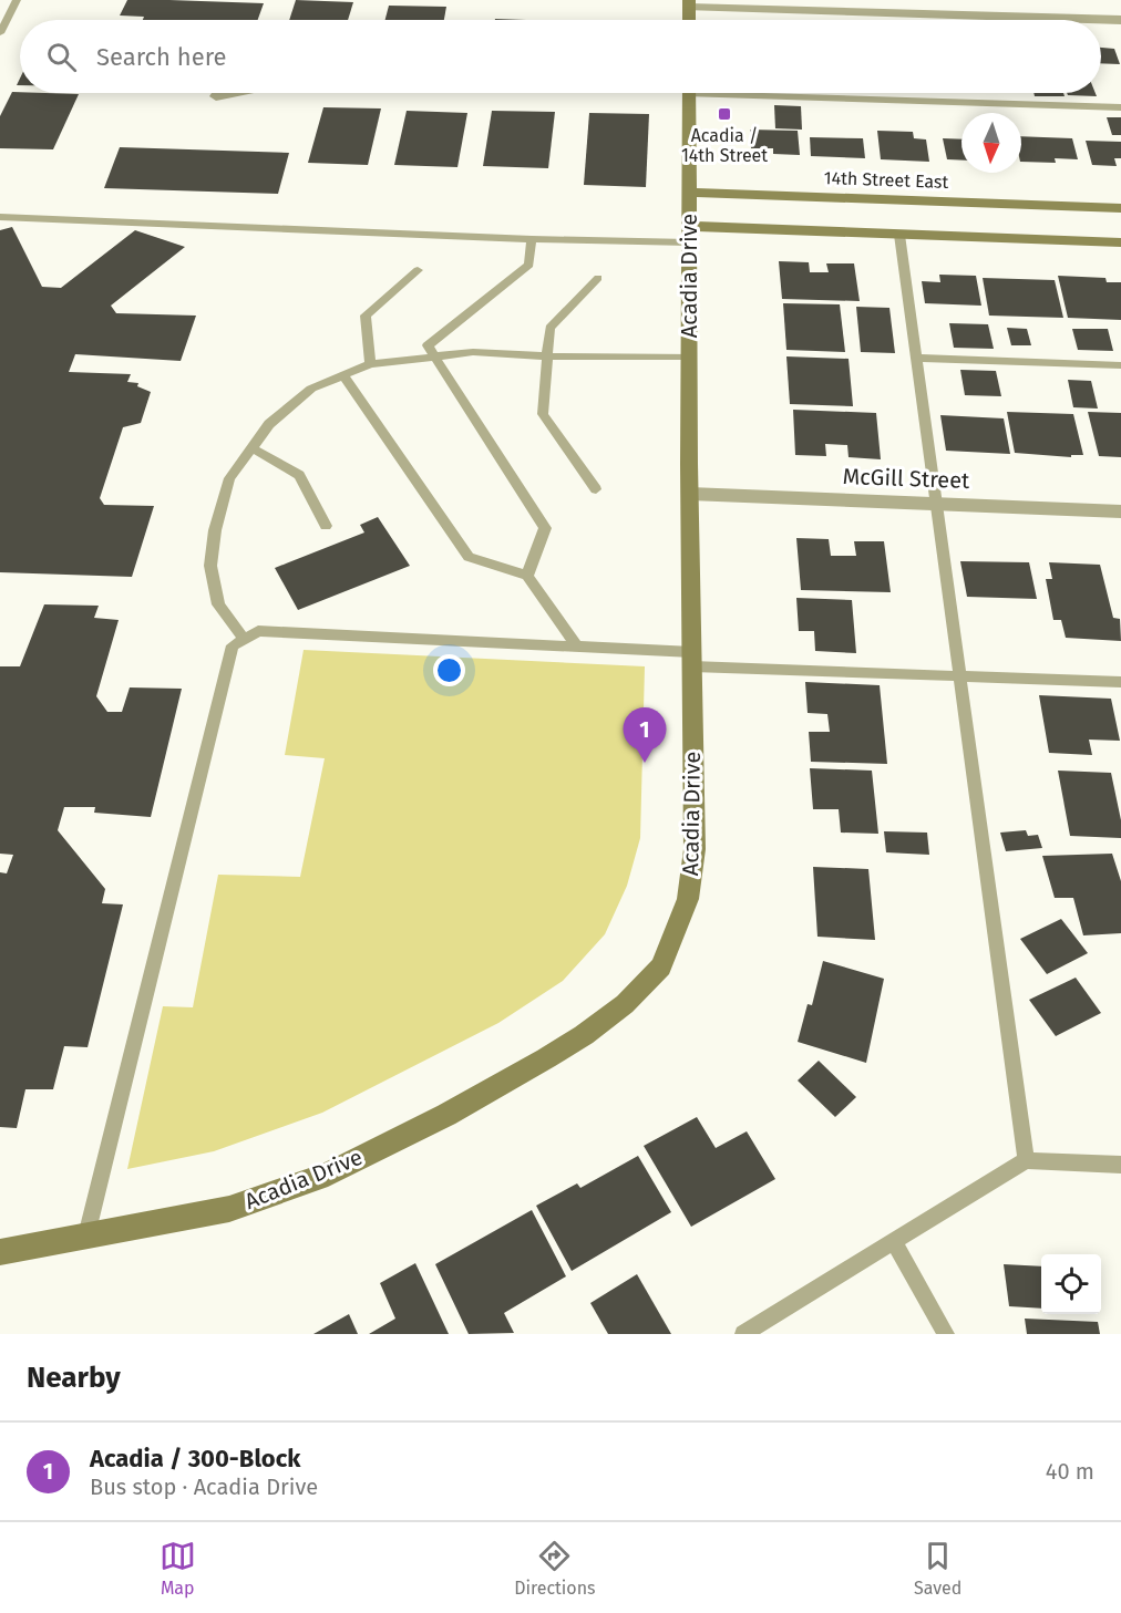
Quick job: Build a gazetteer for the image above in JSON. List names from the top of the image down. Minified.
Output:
{"streets":{"street":["14th Street East","Acadia Drive","McGill Street"]},"crossings":[["14th Street East","Acadia Drive"],["Acadia Drive","McGill Street"]],"places":{"transit":["Acadia / 14th Street"]},"north":"bottom","page":{"search":"Search here","pins":"1","heading":"Nearby","list":[{"mark":"1","name":"Acadia / 300-Block","note":"Bus stop · Acadia Drive","value":"40 m"}],"nav":["Map","Directions","Saved"]}}
